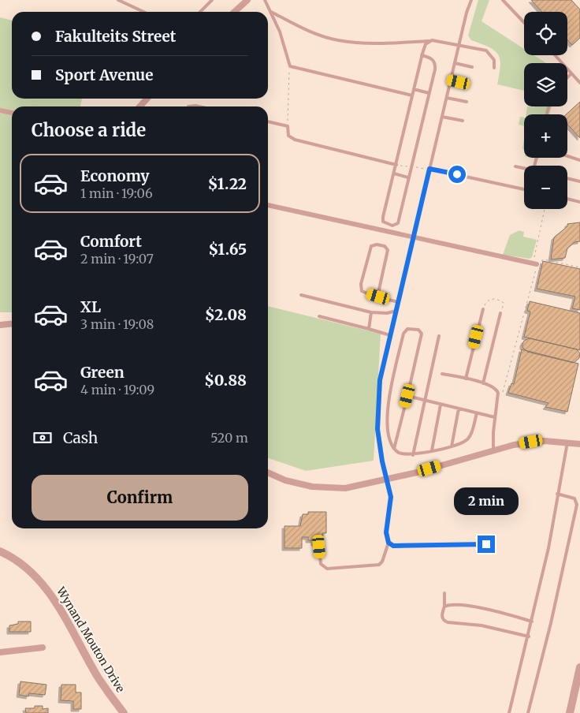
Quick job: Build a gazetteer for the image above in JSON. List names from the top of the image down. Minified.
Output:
{"streets":{"street":["Wynand Mouton Drive"]},"page":{"map_buttons":["+","−"],"banner":["Fakulteits Street","Sport Avenue"],"heading":"Choose a ride","list":[{"name":"Economy","note":"1 min · 19:06","value":"$1.22"},{"name":"Comfort","note":"2 min · 19:07","value":"$1.65"},{"name":"XL","note":"3 min · 19:08","value":"$2.08"},{"name":"Green","note":"4 min · 19:09","value":"$0.88"}],"pay":["Cash","520 m"],"buttons":"Confirm","bubble":"2 min"}}
